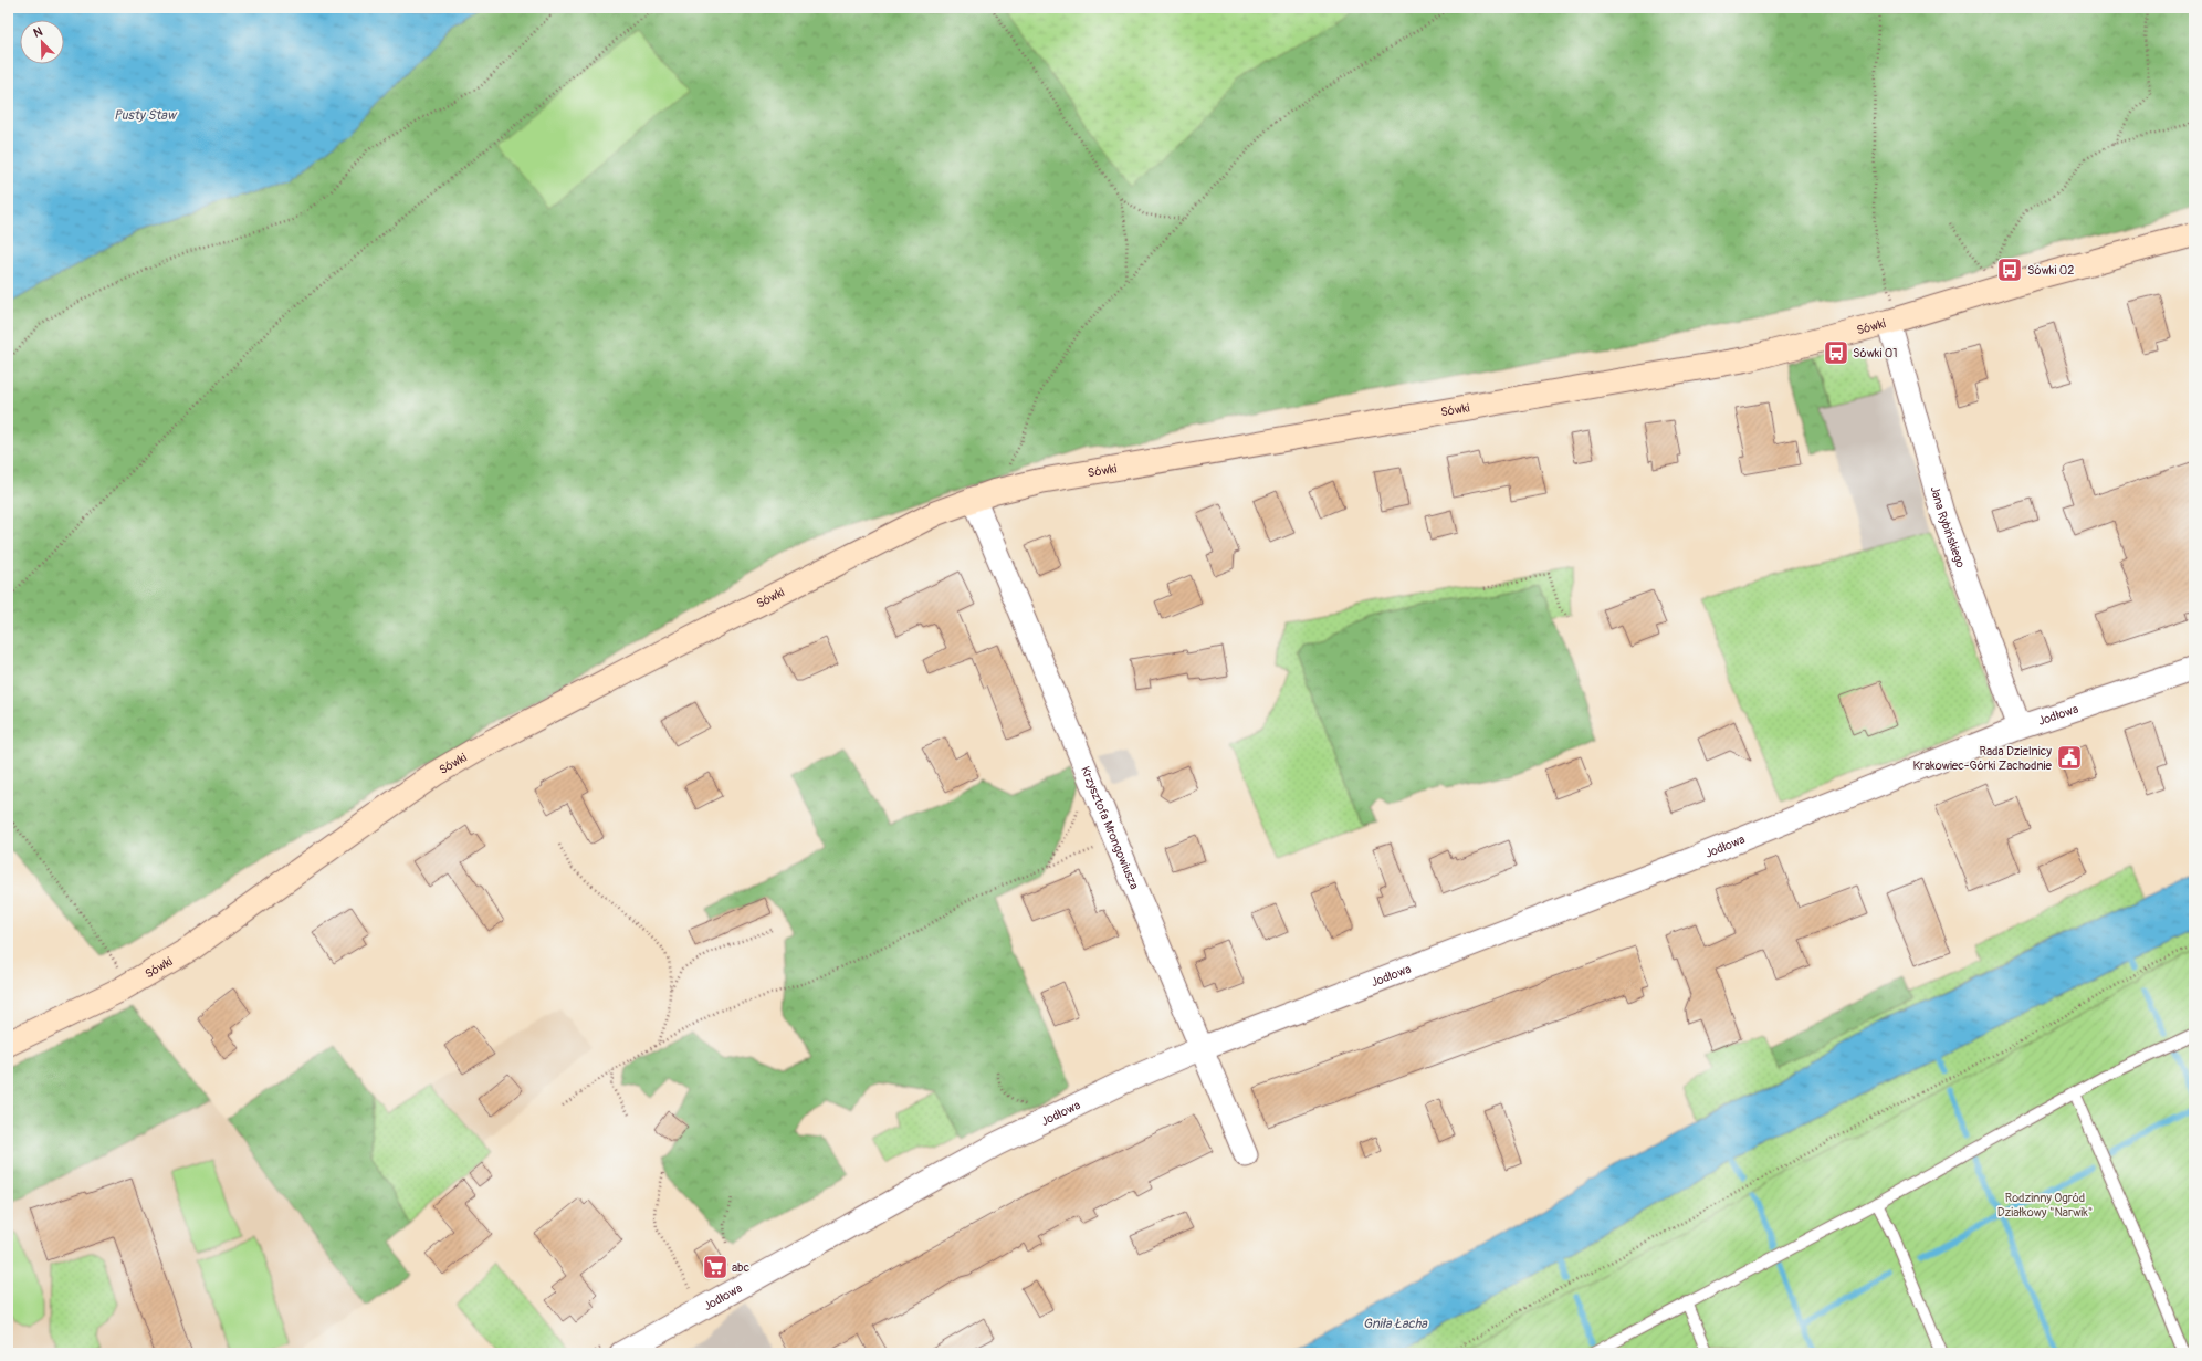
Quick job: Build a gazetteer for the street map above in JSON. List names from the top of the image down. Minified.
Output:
{"streets":{"street":["Sówki","Jana Rybińskiego","Jodłowa","Krzysztofa Mrongowiusza"]},"crossings":[["Sówki","Jana Rybińskiego"],["Sówki","Krzysztofa Mrongowiusza"],["Jana Rybińskiego","Jodłowa"],["Jodłowa","Krzysztofa Mrongowiusza"]],"water":["Pusty Staw","Gniła Łacha"],"parks":["Rodzinny Ogród Działkowy \"Narwik\""],"places":{"bus stop":["Sówki 02","Sówki 01"],"public building":["Rada Dzielnicy Krakowiec-Górki Zachodnie"],"supermarket":["abc"]},"north":"top left"}
